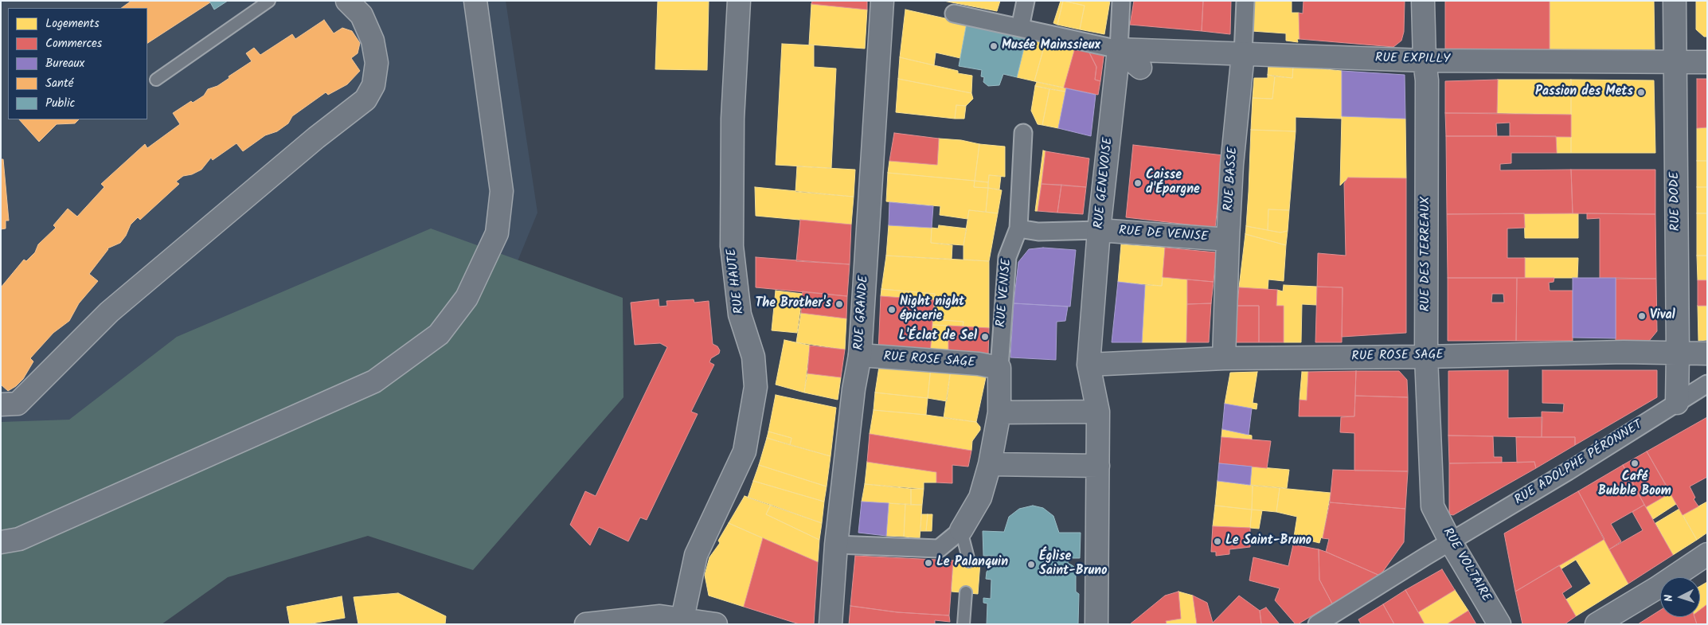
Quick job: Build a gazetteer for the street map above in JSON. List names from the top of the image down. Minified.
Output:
{"streets":{"street":["RUE EXPILLY","RUE BASSE","RUE GENEVOISE","RUE DODE","RUE DE VENISE","RUE DES TERREAUX","RUE HAUTE","RUE VENISE","RUE GRANDE","RUE ROSE SAGE","RUE ADOLPHE PÉRONNET","RUE VOLTAIRE"]},"crossings":[["RUE EXPILLY","RUE BASSE"],["RUE EXPILLY","RUE GENEVOISE"],["RUE EXPILLY","RUE DODE"],["RUE EXPILLY","RUE DES TERREAUX"],["RUE BASSE","RUE DE VENISE"],["RUE BASSE","RUE ROSE SAGE"],["RUE GENEVOISE","RUE DE VENISE"],["RUE GENEVOISE","RUE ROSE SAGE"],["RUE DODE","RUE ROSE SAGE"],["RUE DODE","RUE ADOLPHE PÉRONNET"],["RUE DES TERREAUX","RUE ROSE SAGE"],["RUE DES TERREAUX","RUE VOLTAIRE"],["RUE VENISE","RUE ROSE SAGE"],["RUE GRANDE","RUE ROSE SAGE"],["RUE ADOLPHE PÉRONNET","RUE VOLTAIRE"]],"places":["Musée Mainssieux","Passion des Mets","Caisse d'Épargne","The Brother's","Night night épicerie","Vival","L'Éclat de Sel","Café Bubble Boom","Le Saint-Bruno","Le Palanquin","Église Saint-Bruno"],"legend":["Logements","Commerces","Bureaux","Santé","Public"],"north":"left"}
